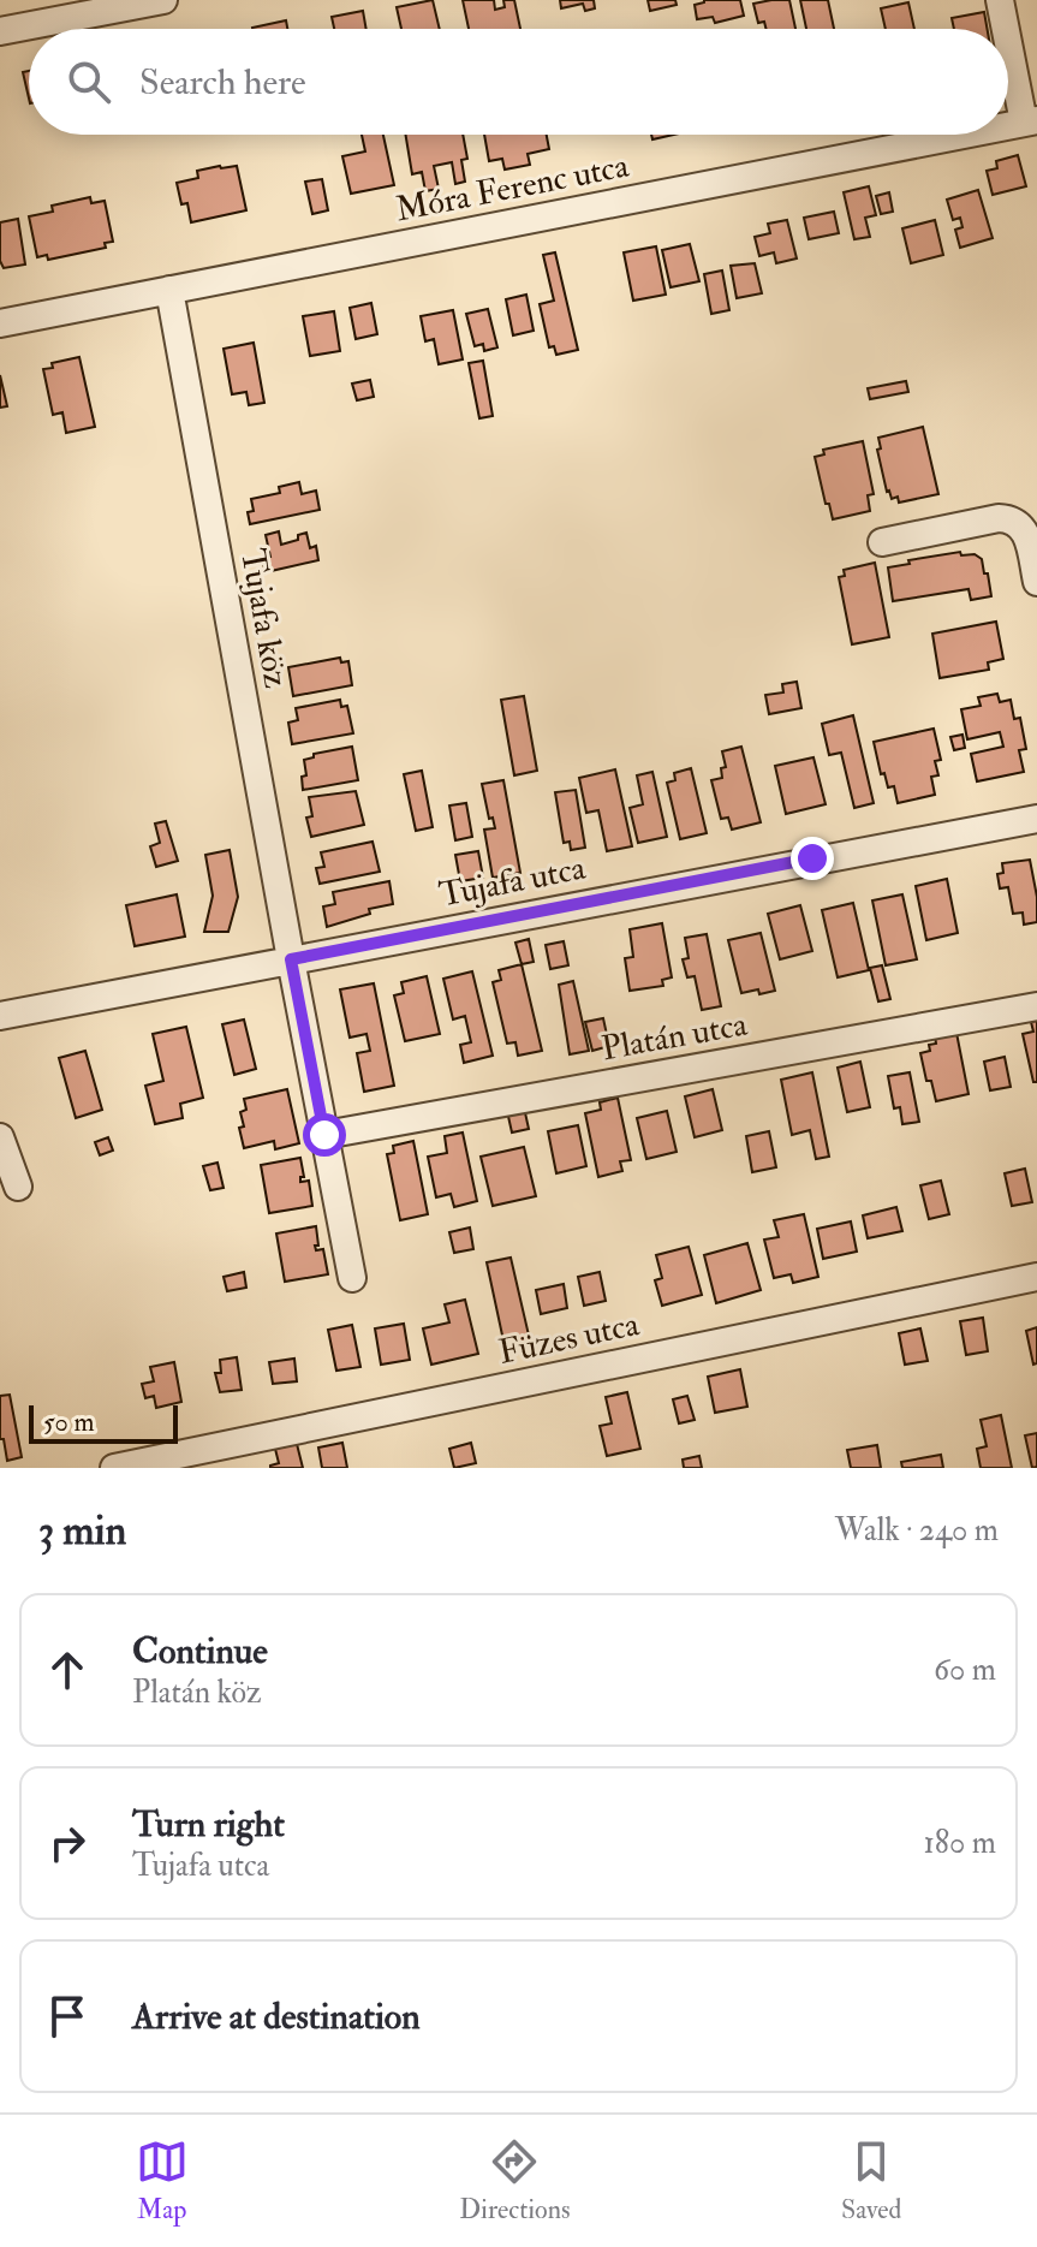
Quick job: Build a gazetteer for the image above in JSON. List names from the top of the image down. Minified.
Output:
{"streets":{"street":["Móra Ferenc utca","Tujafa köz","Tujafa utca","Platán utca","Füzes utca"]},"crossings":[["Móra Ferenc utca","Tujafa köz"],["Tujafa köz","Tujafa utca"],["Tujafa köz","Platán utca"]],"scale_bar":"50 m","page":{"search":"Search here","scale":"50 m","heading":["3 min","Walk · 240 m"],"list":[["Continue","Platán köz","60 m"],["Turn right","Tujafa utca","180 m"],"Arrive at destination"],"nav":["Map","Directions","Saved"]}}
